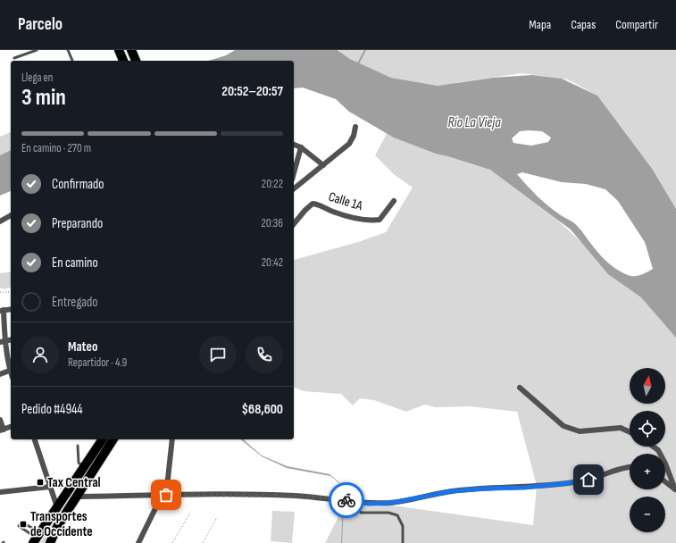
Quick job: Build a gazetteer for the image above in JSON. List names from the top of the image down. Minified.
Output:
{"streets":{"street":["Calle 1A"]},"water":["Río La Vieja"],"places":{"transit":["Tax Central","Transportes de Occidente"]},"north":"top","page":{"header":"Parcelo","nav":["Mapa","Capas","Compartir"],"heading":["3 min","Llega en","20:52–20:57"],"panel":["Mateo","Repartidor · 4.9","Pedido #4944","$68,600"],"bar":"En camino · 270 m","list":[["Confirmado","20:22"],["Preparando","20:36"],["En camino","20:42"],"Entregado"],"map_buttons":["+","−"]}}
